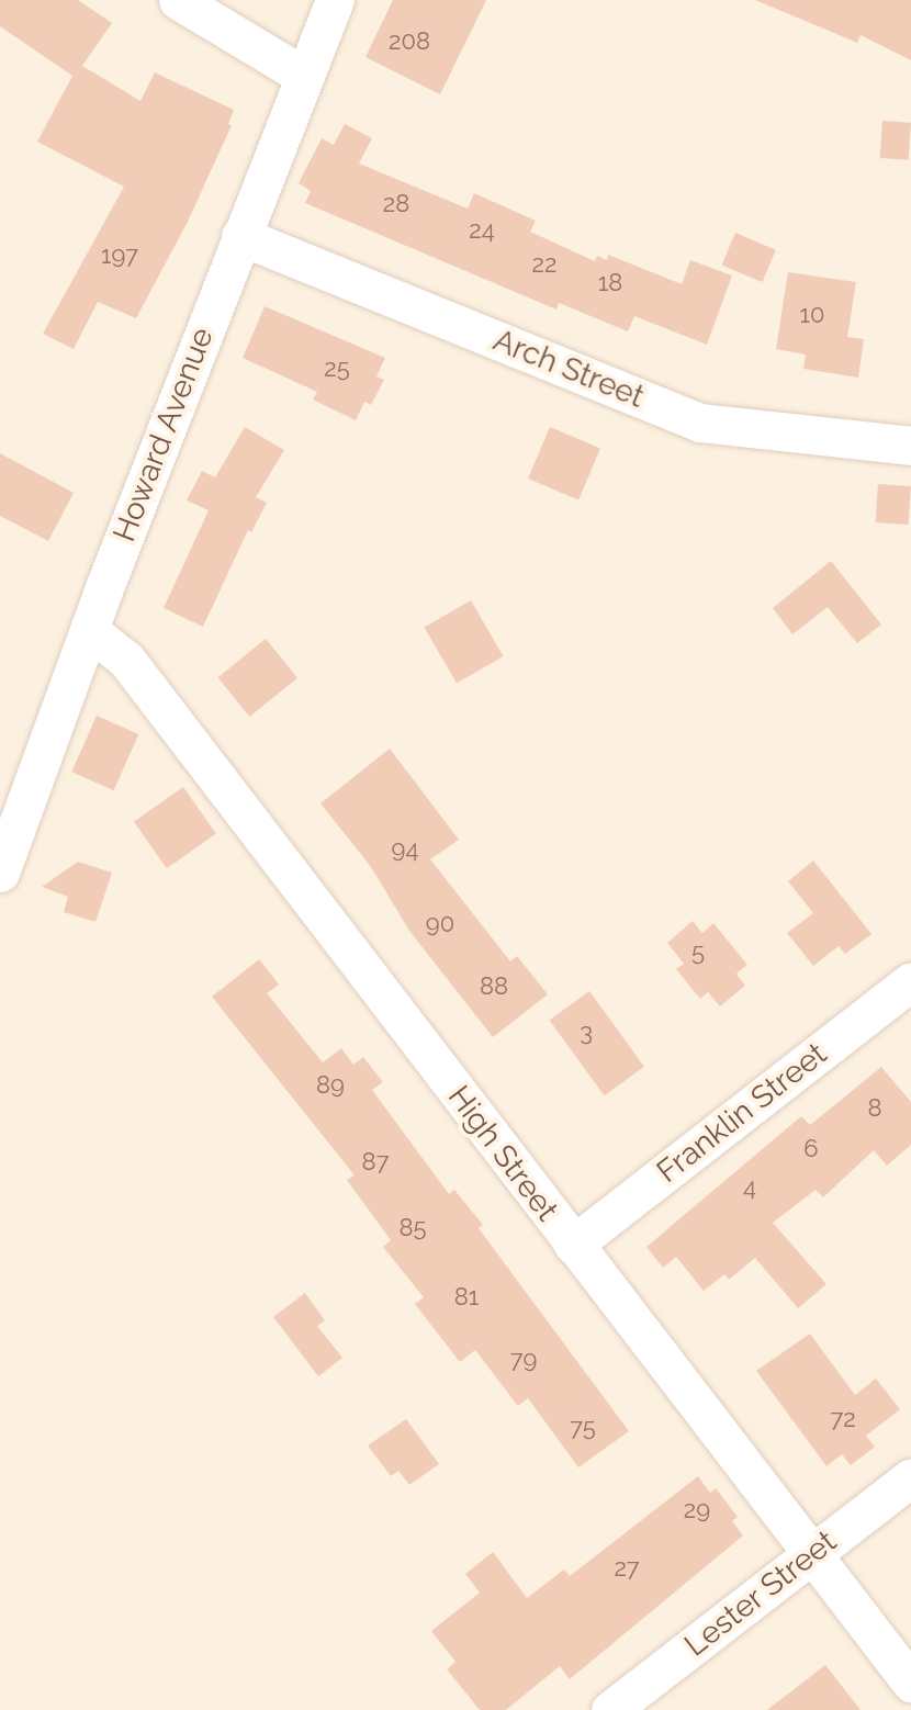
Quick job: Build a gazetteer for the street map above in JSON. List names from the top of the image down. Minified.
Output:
{"streets":{"street":["Arch Street","Howard Avenue","Franklin Street","High Street","Lester Street"]},"crossings":[["Arch Street","Howard Avenue"],["Howard Avenue","High Street"],["Franklin Street","High Street"],["High Street","Lester Street"]],"house_numbers":["208","28","24","197","22","18","10","25","94","90","5","88","3","89","8","6","87","4","85","81","79","72","75","29","27"]}
